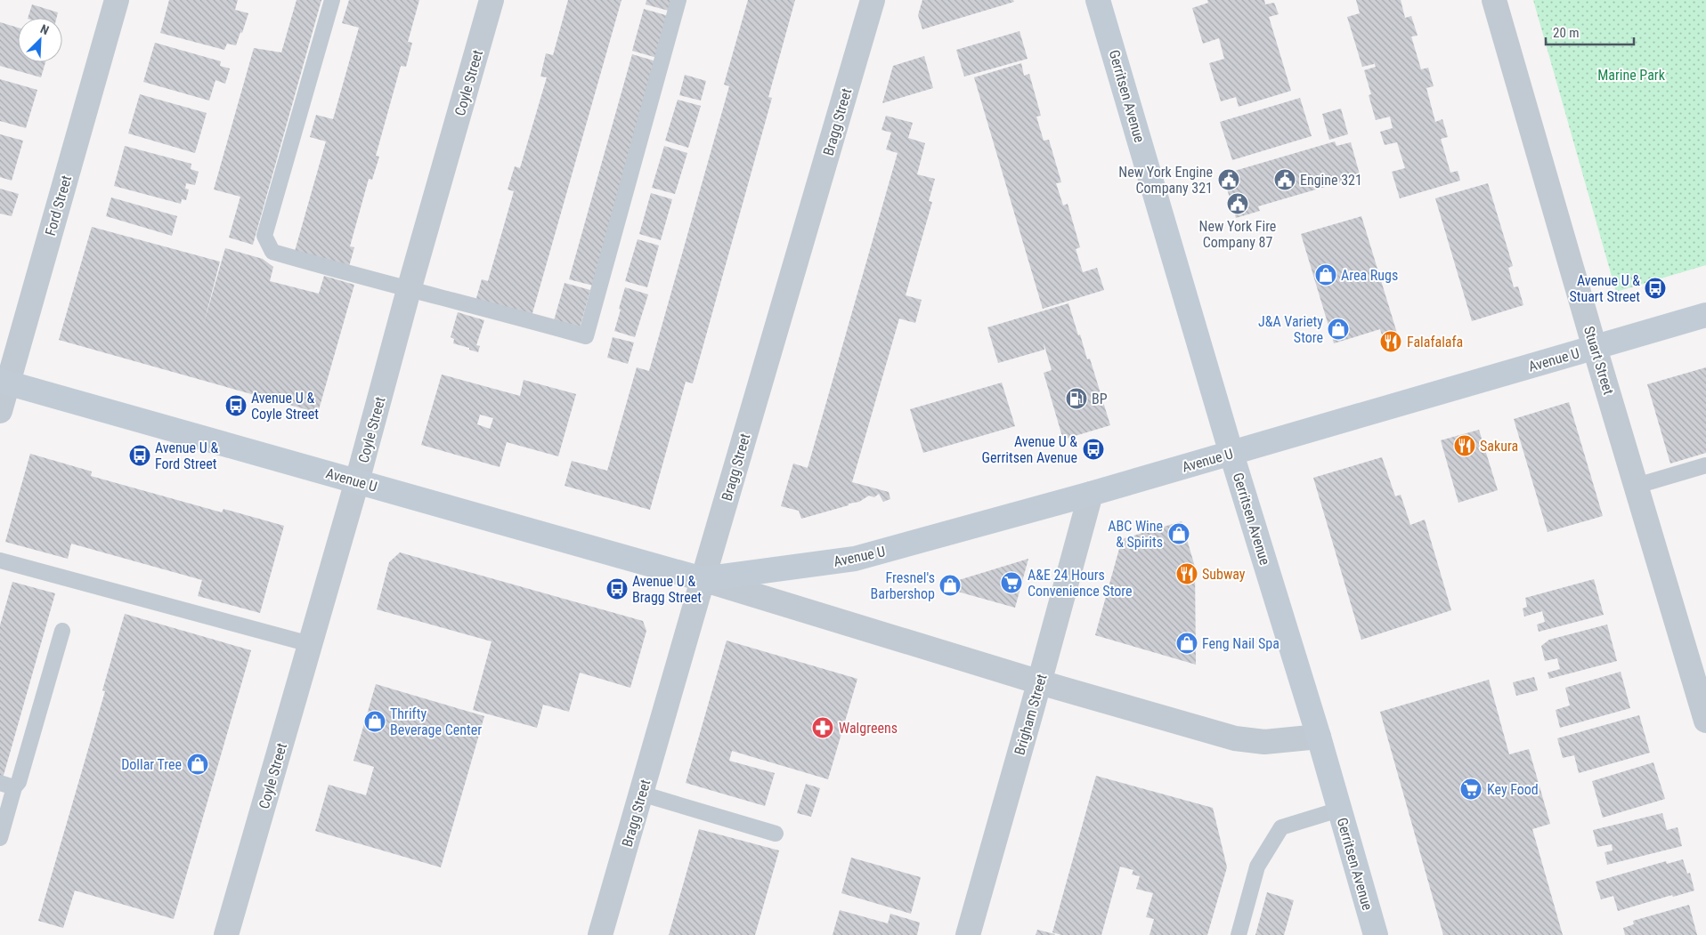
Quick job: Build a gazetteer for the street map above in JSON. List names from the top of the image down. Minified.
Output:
{"streets":{"main road":["Gerritsen Avenue","Avenue U"],"street":["Coyle Street","Bragg Street","Ford Street","Stuart Street","Brigham Street"]},"crossings":[["Coyle Street","Avenue U"],["Gerritsen Avenue","Avenue U"],["Bragg Street","Avenue U"],["Ford Street","Avenue U"],["Avenue U","Stuart Street"],["Avenue U","Brigham Street"]],"parks":["Marine Park"],"places":{"public building":["New York Engine Company 321","Engine 321","New York Fire Company 87"],"shop":["Area Rugs","J&A Variety Store","ABC Wine & Spirits","Fresnel's Barbershop","Feng Nail Spa","Thrifty Beverage Center","Dollar Tree"],"bus stop":["Avenue U & Stuart Street","Avenue U & Coyle Street","Avenue U & Gerritsen Avenue","Avenue U & Ford Street","Avenue U & Bragg Street"],"restaurant":["Falafalafa","Sakura","Subway"],"fuel station":["BP"],"supermarket":["A&E 24 Hours Convenience Store","Key Food"],"pharmacy":["Walgreens"]},"scale_bar":"20 m","north":"top right"}
